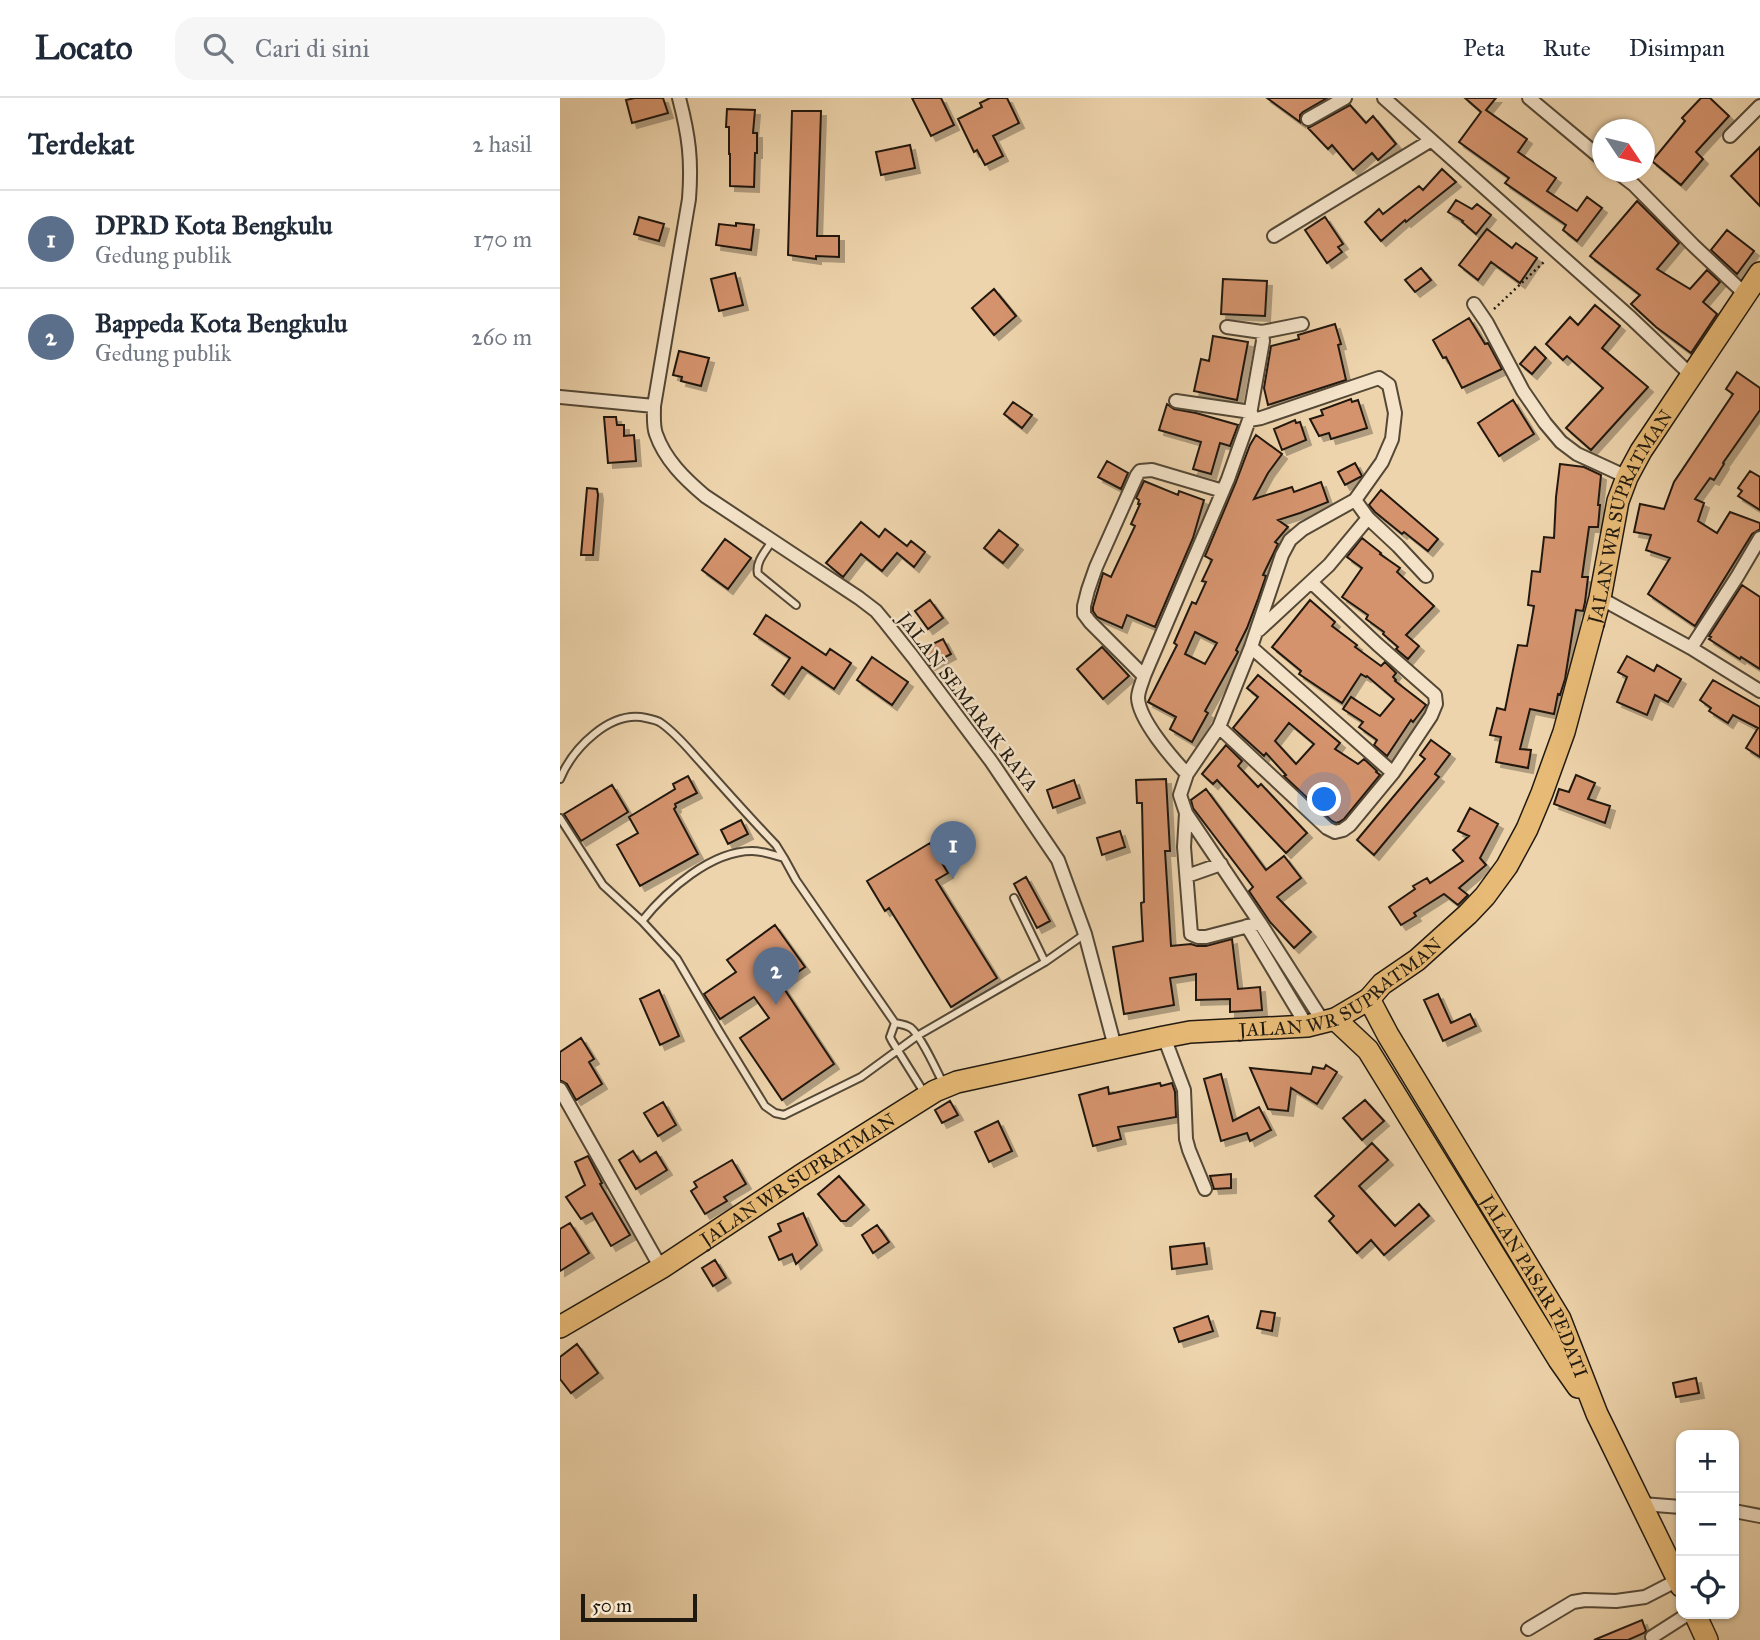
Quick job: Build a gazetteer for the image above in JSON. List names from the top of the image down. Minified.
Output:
{"streets":{"highway":["JALAN WR SUPRATMAN","JALAN PASAR PEDATI"],"street":["JALAN SEMARAK RAYA"]},"crossings":[["JALAN WR SUPRATMAN","JALAN SEMARAK RAYA"],["JALAN WR SUPRATMAN","JALAN PASAR PEDATI"]],"scale_bar":"50 m","north":"bottom right","page":{"header":"Locato","search":"Cari di sini","nav":["Peta","Rute","Disimpan"],"heading":["Terdekat","2 hasil"],"list":[{"mark":"1","name":"DPRD Kota Bengkulu","note":"Gedung publik","value":"170 m"},{"mark":"2","name":"Bappeda Kota Bengkulu","note":"Gedung publik","value":"260 m"}],"pins":["1","2"],"map_buttons":["+","−"],"scale":"50 m"}}
